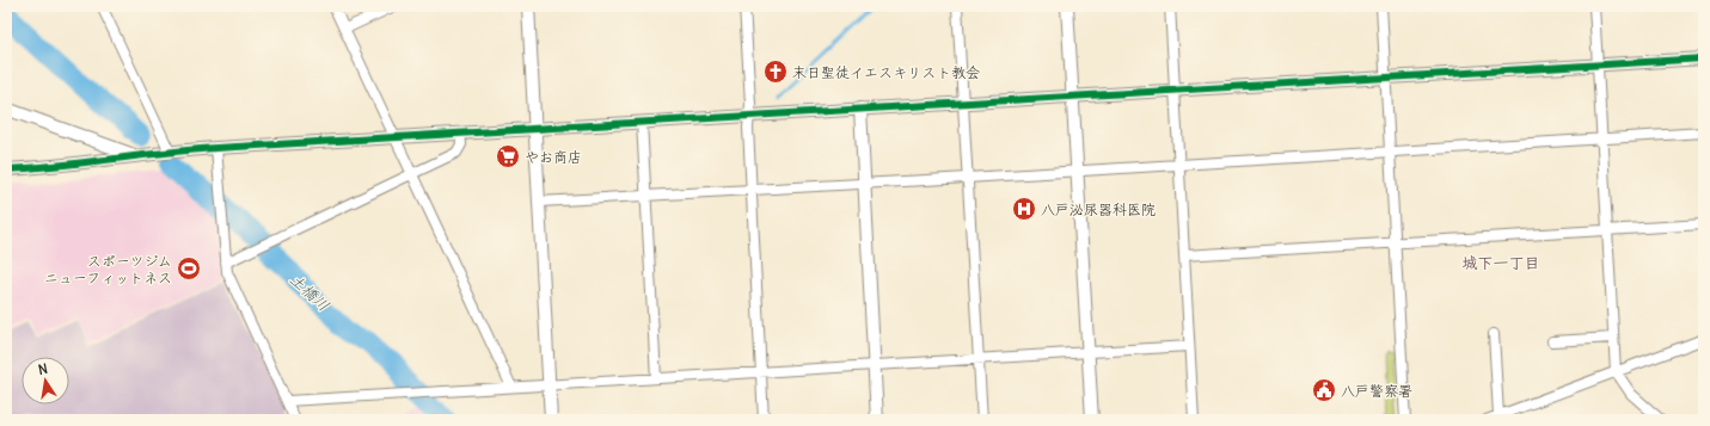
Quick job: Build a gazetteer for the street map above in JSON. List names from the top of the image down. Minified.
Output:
{"districts":["城下一丁目"],"water":["土橋川"],"places":{"church":["末日聖徒イエスキリスト教会"],"supermarket":["やお商店"],"hospital":["八戸泌尿器科医院"],"sports":["スポーツジム ニューフィットネス"],"public building":["八戸警察署"]},"north":"top"}
